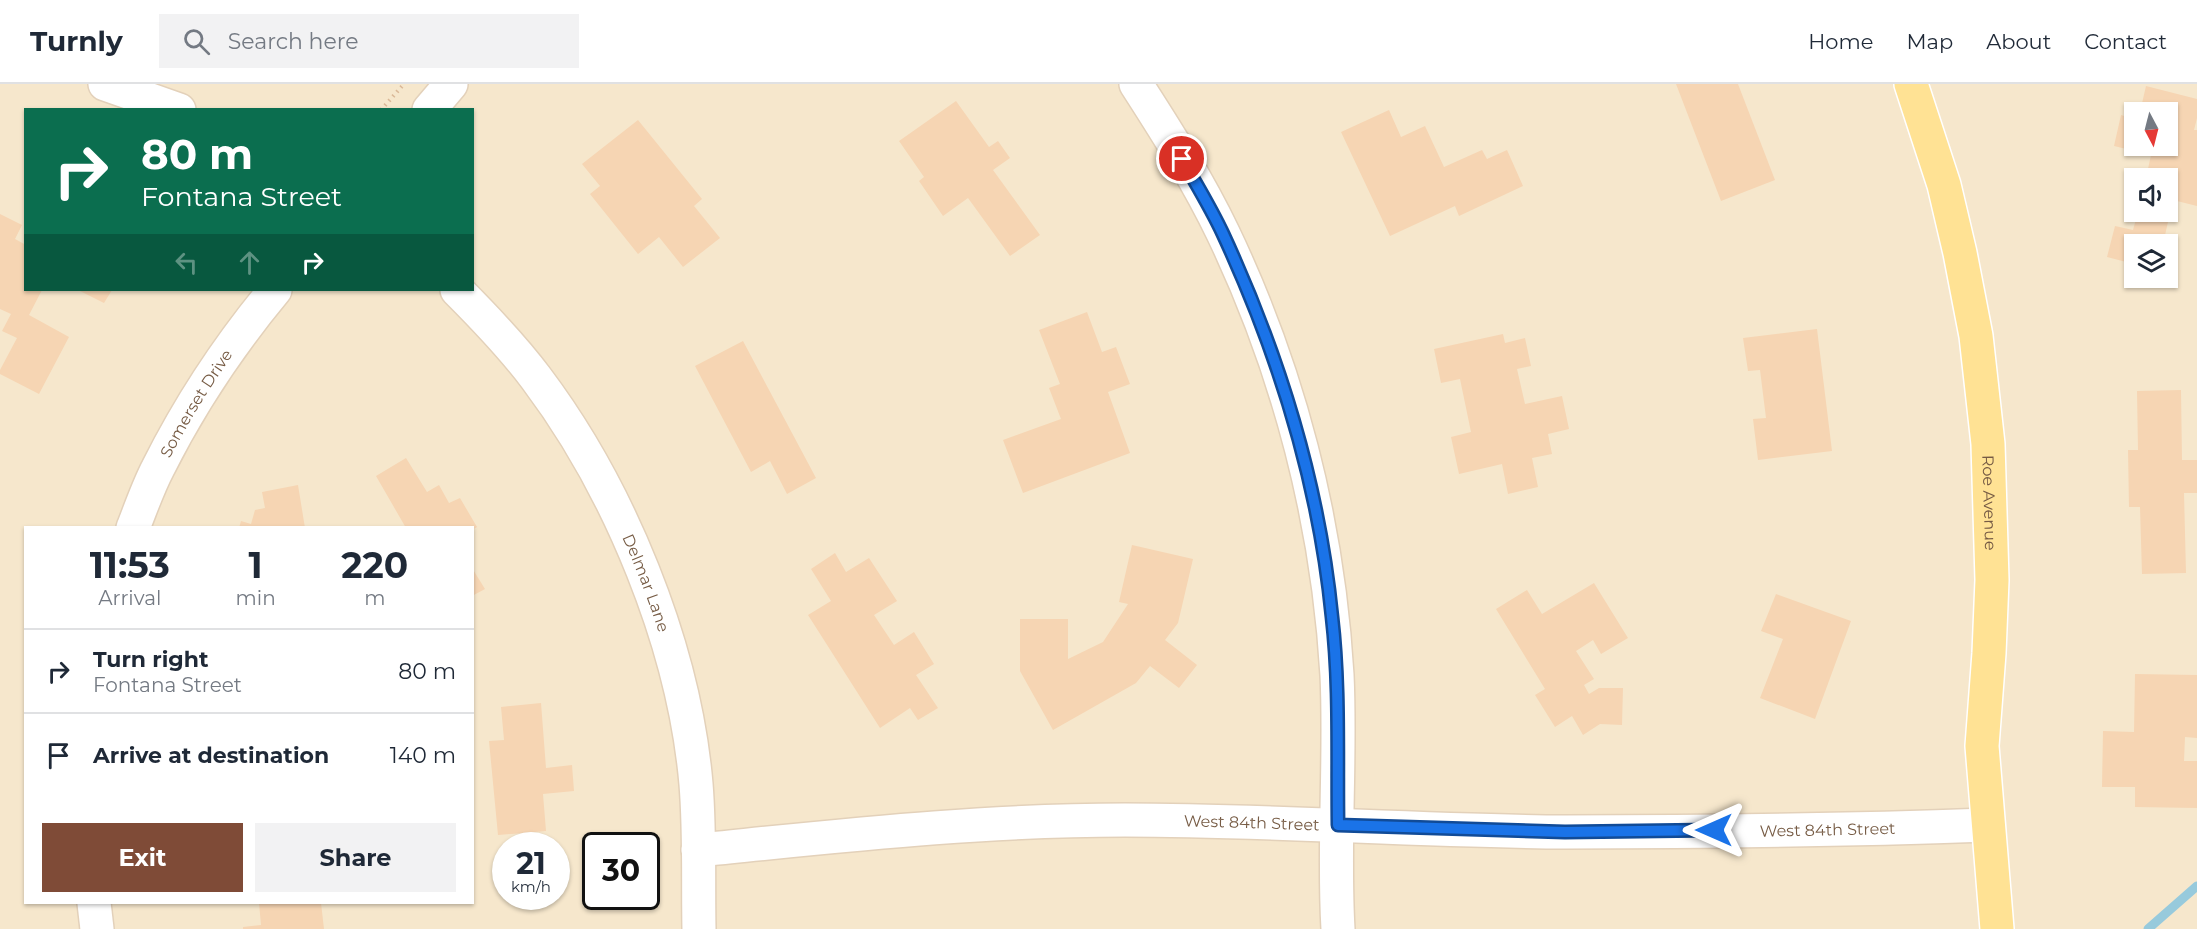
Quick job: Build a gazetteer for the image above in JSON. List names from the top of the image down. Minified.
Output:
{"streets":{"main road":["Roe Avenue"],"street":["Somerset Drive","Delmar Lane","West 84th Street"]},"crossings":[["Roe Avenue","West 84th Street"],["Delmar Lane","West 84th Street"]],"north":"bottom","page":{"header":"Turnly","search":"Search here","nav":["Home","Map","About","Contact"],"turn":["80 m","Fontana Street"],"eta":["11:53","Arrival","1","min","220","m"],"list":[{"name":"Turn right","note":"Fontana Street","value":"80 m"},{"name":"Arrive at destination","value":"140 m"}],"buttons":["Exit","Share"],"speed":"21 km/h","limit":"30"}}
